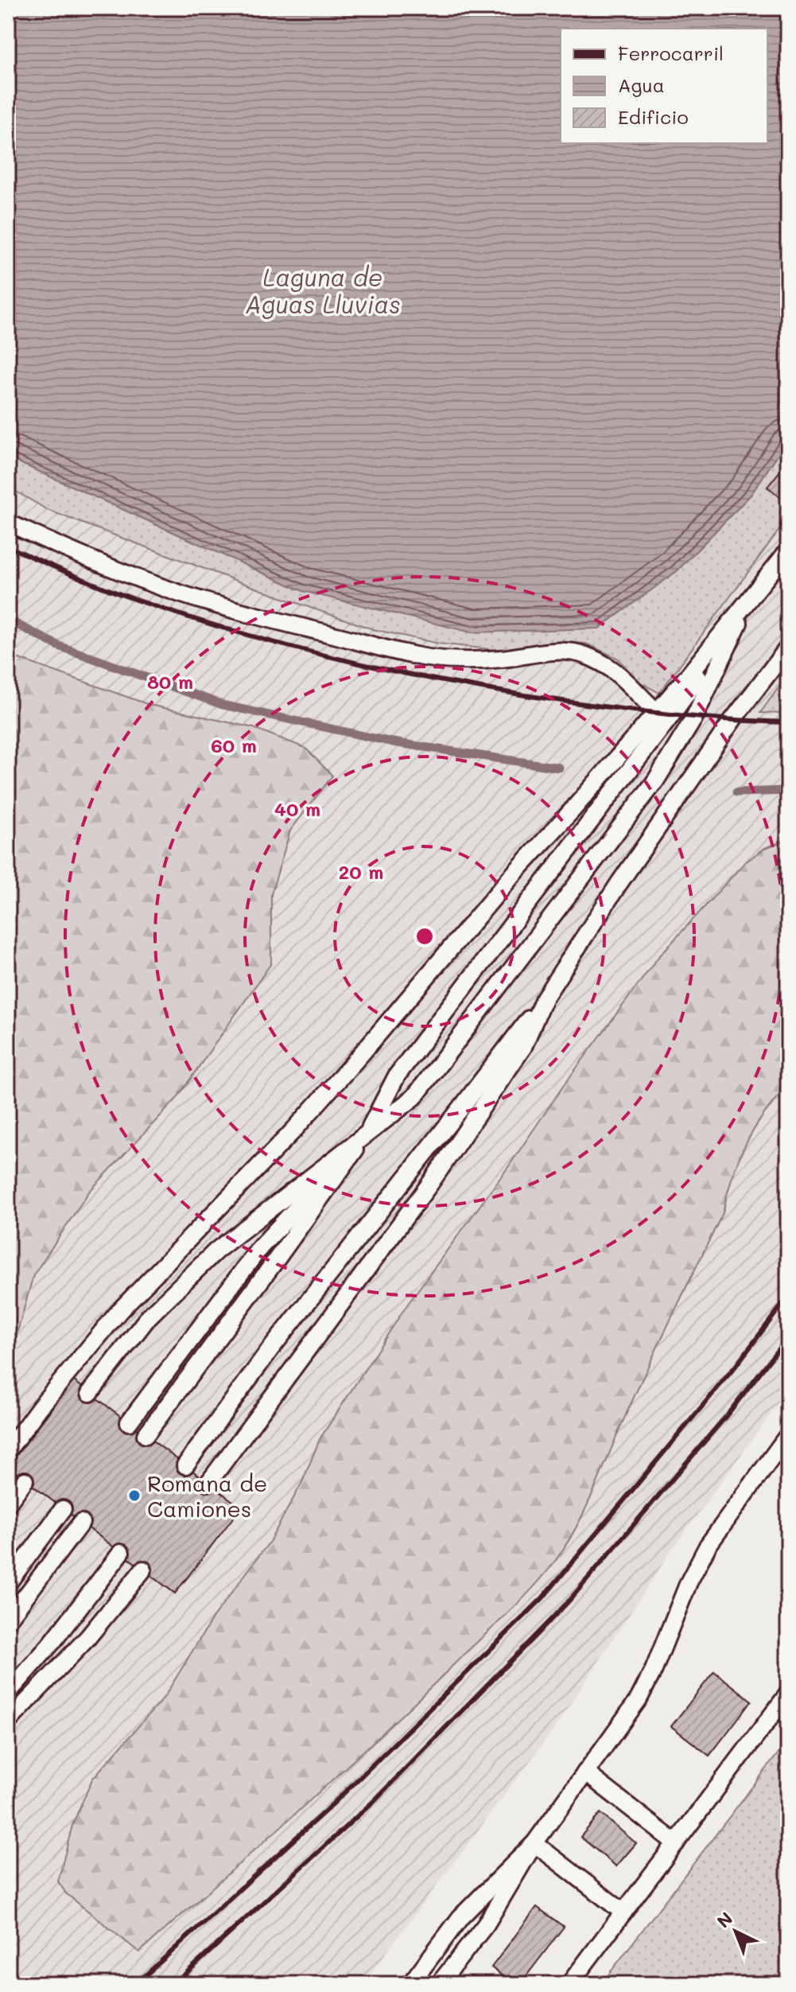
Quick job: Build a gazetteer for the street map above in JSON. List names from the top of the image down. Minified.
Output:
{"water":["Laguna de Aguas Lluvias"],"places":["Romana de Camiones"],"legend":["Ferrocarril","Agua","Edificio"],"north":"top left","rings":["80 m","60 m","40 m","20 m"]}
